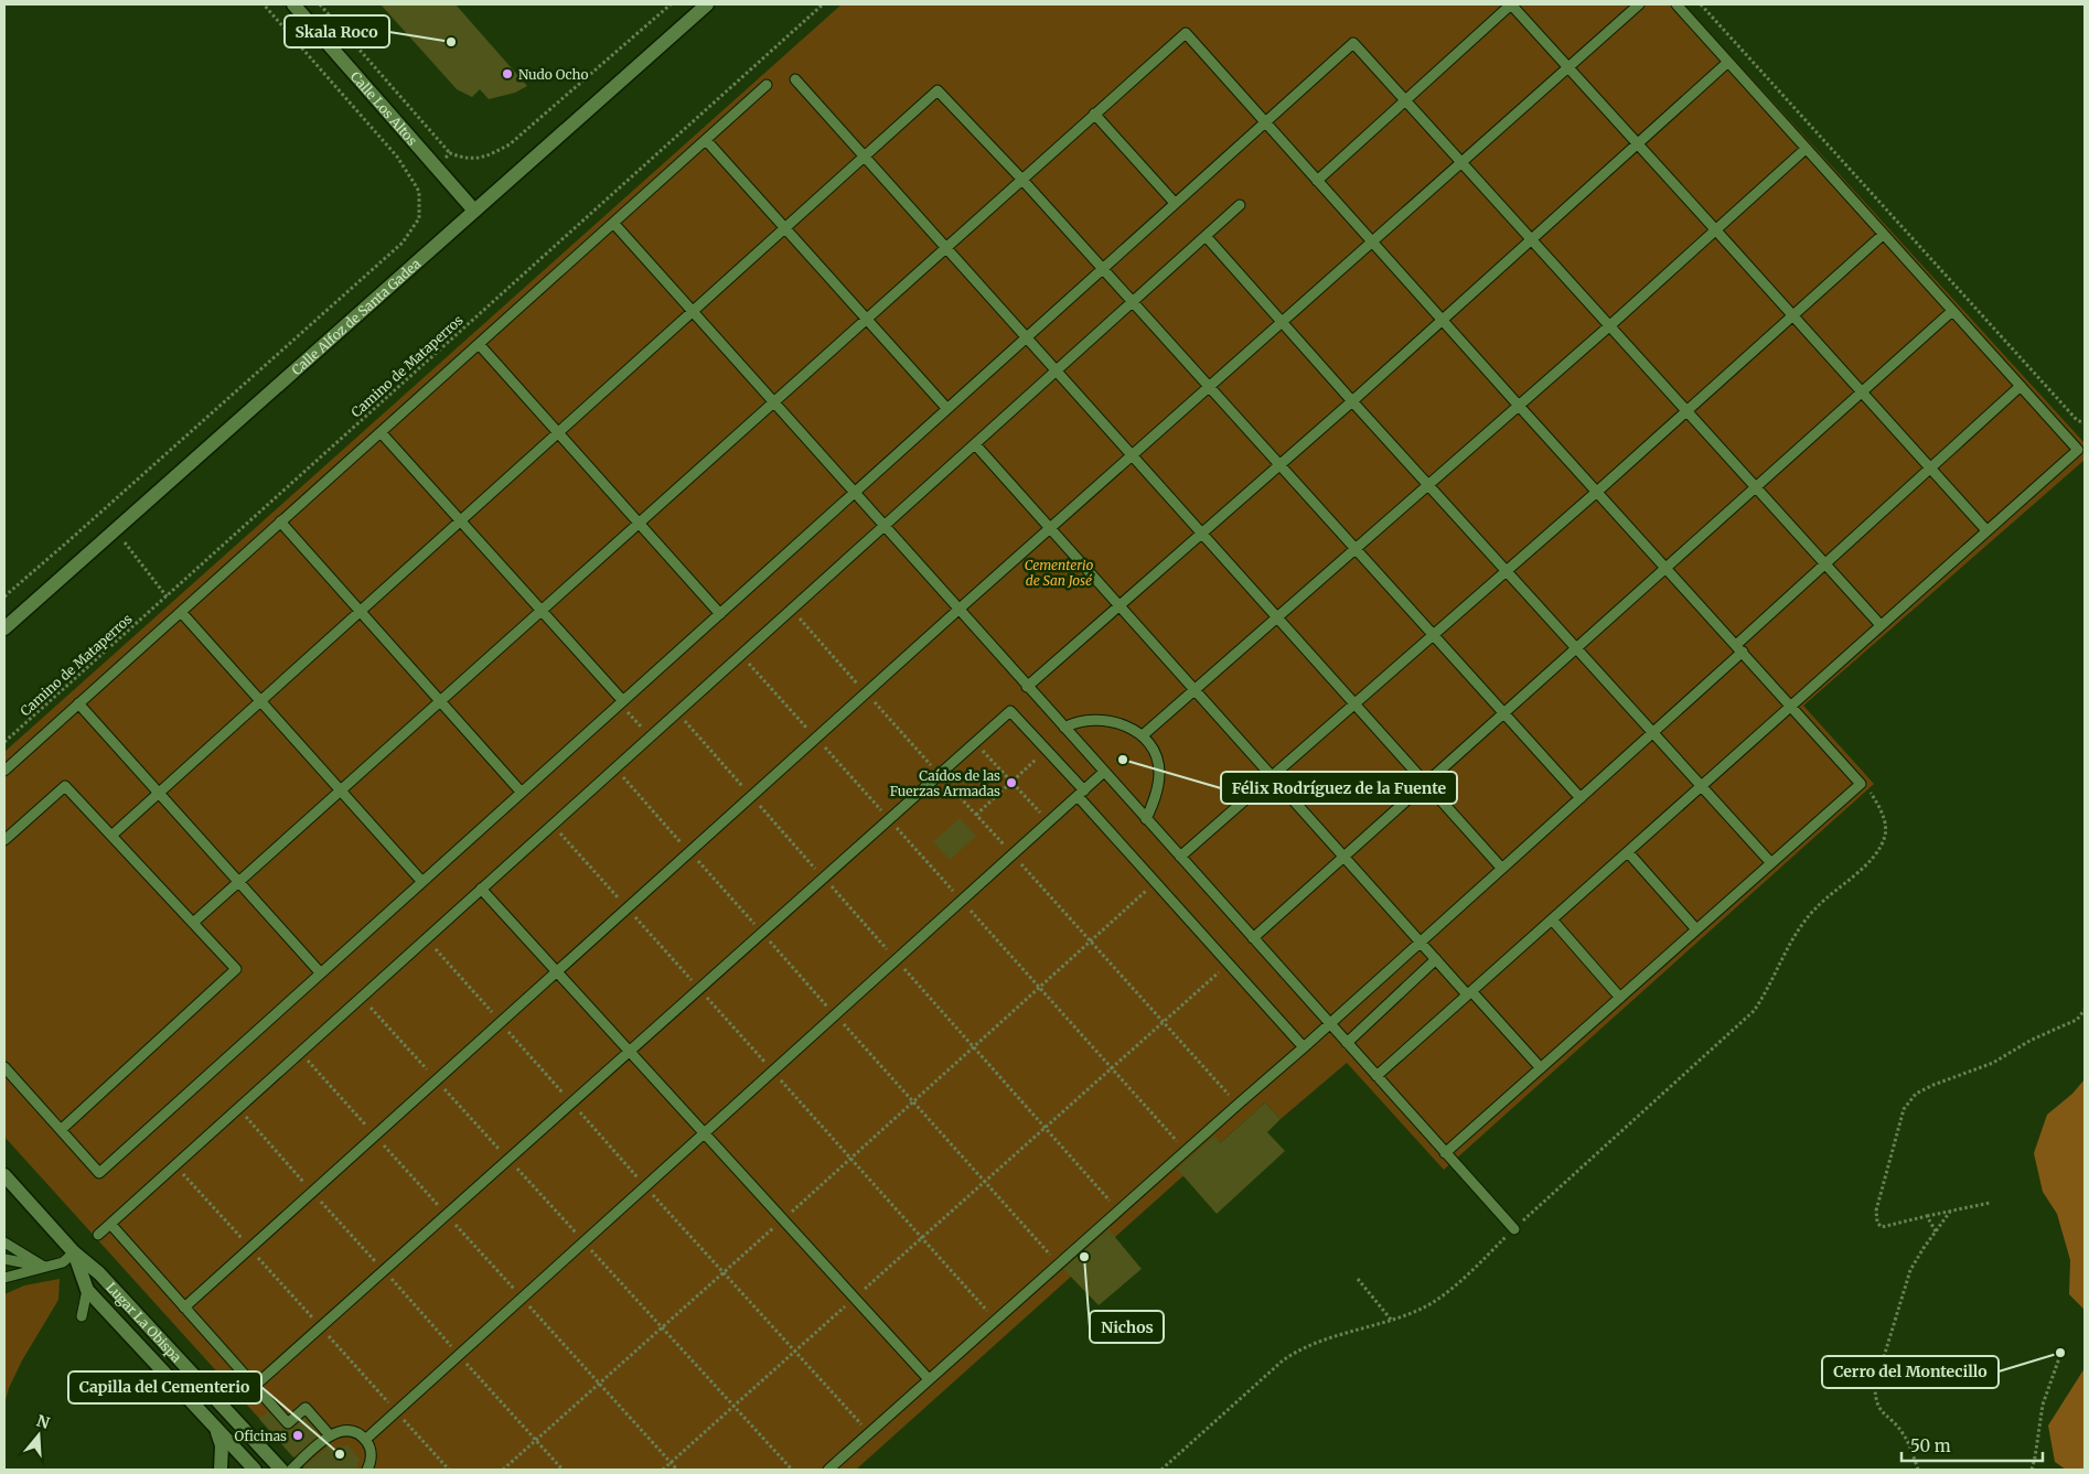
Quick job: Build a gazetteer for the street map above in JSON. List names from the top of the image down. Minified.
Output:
{"streets":{"street":["Calle Los Altos","Calle Alfoz de Santa Gadea","Lugar La Obispa"],"path":["Camino de Mataperros"]},"crossings":[["Calle Los Altos","Calle Alfoz de Santa Gadea"]],"parks":["Cementerio de San José"],"places":["Skala Roco","Nudo Ocho","Félix Rodríguez de la Fuente","Caídos de las Fuerzas Armadas","Nichos","Cerro del Montecillo","Oficinas","Capilla del Cementerio"],"scale_bar":"50 m","north":"top"}
